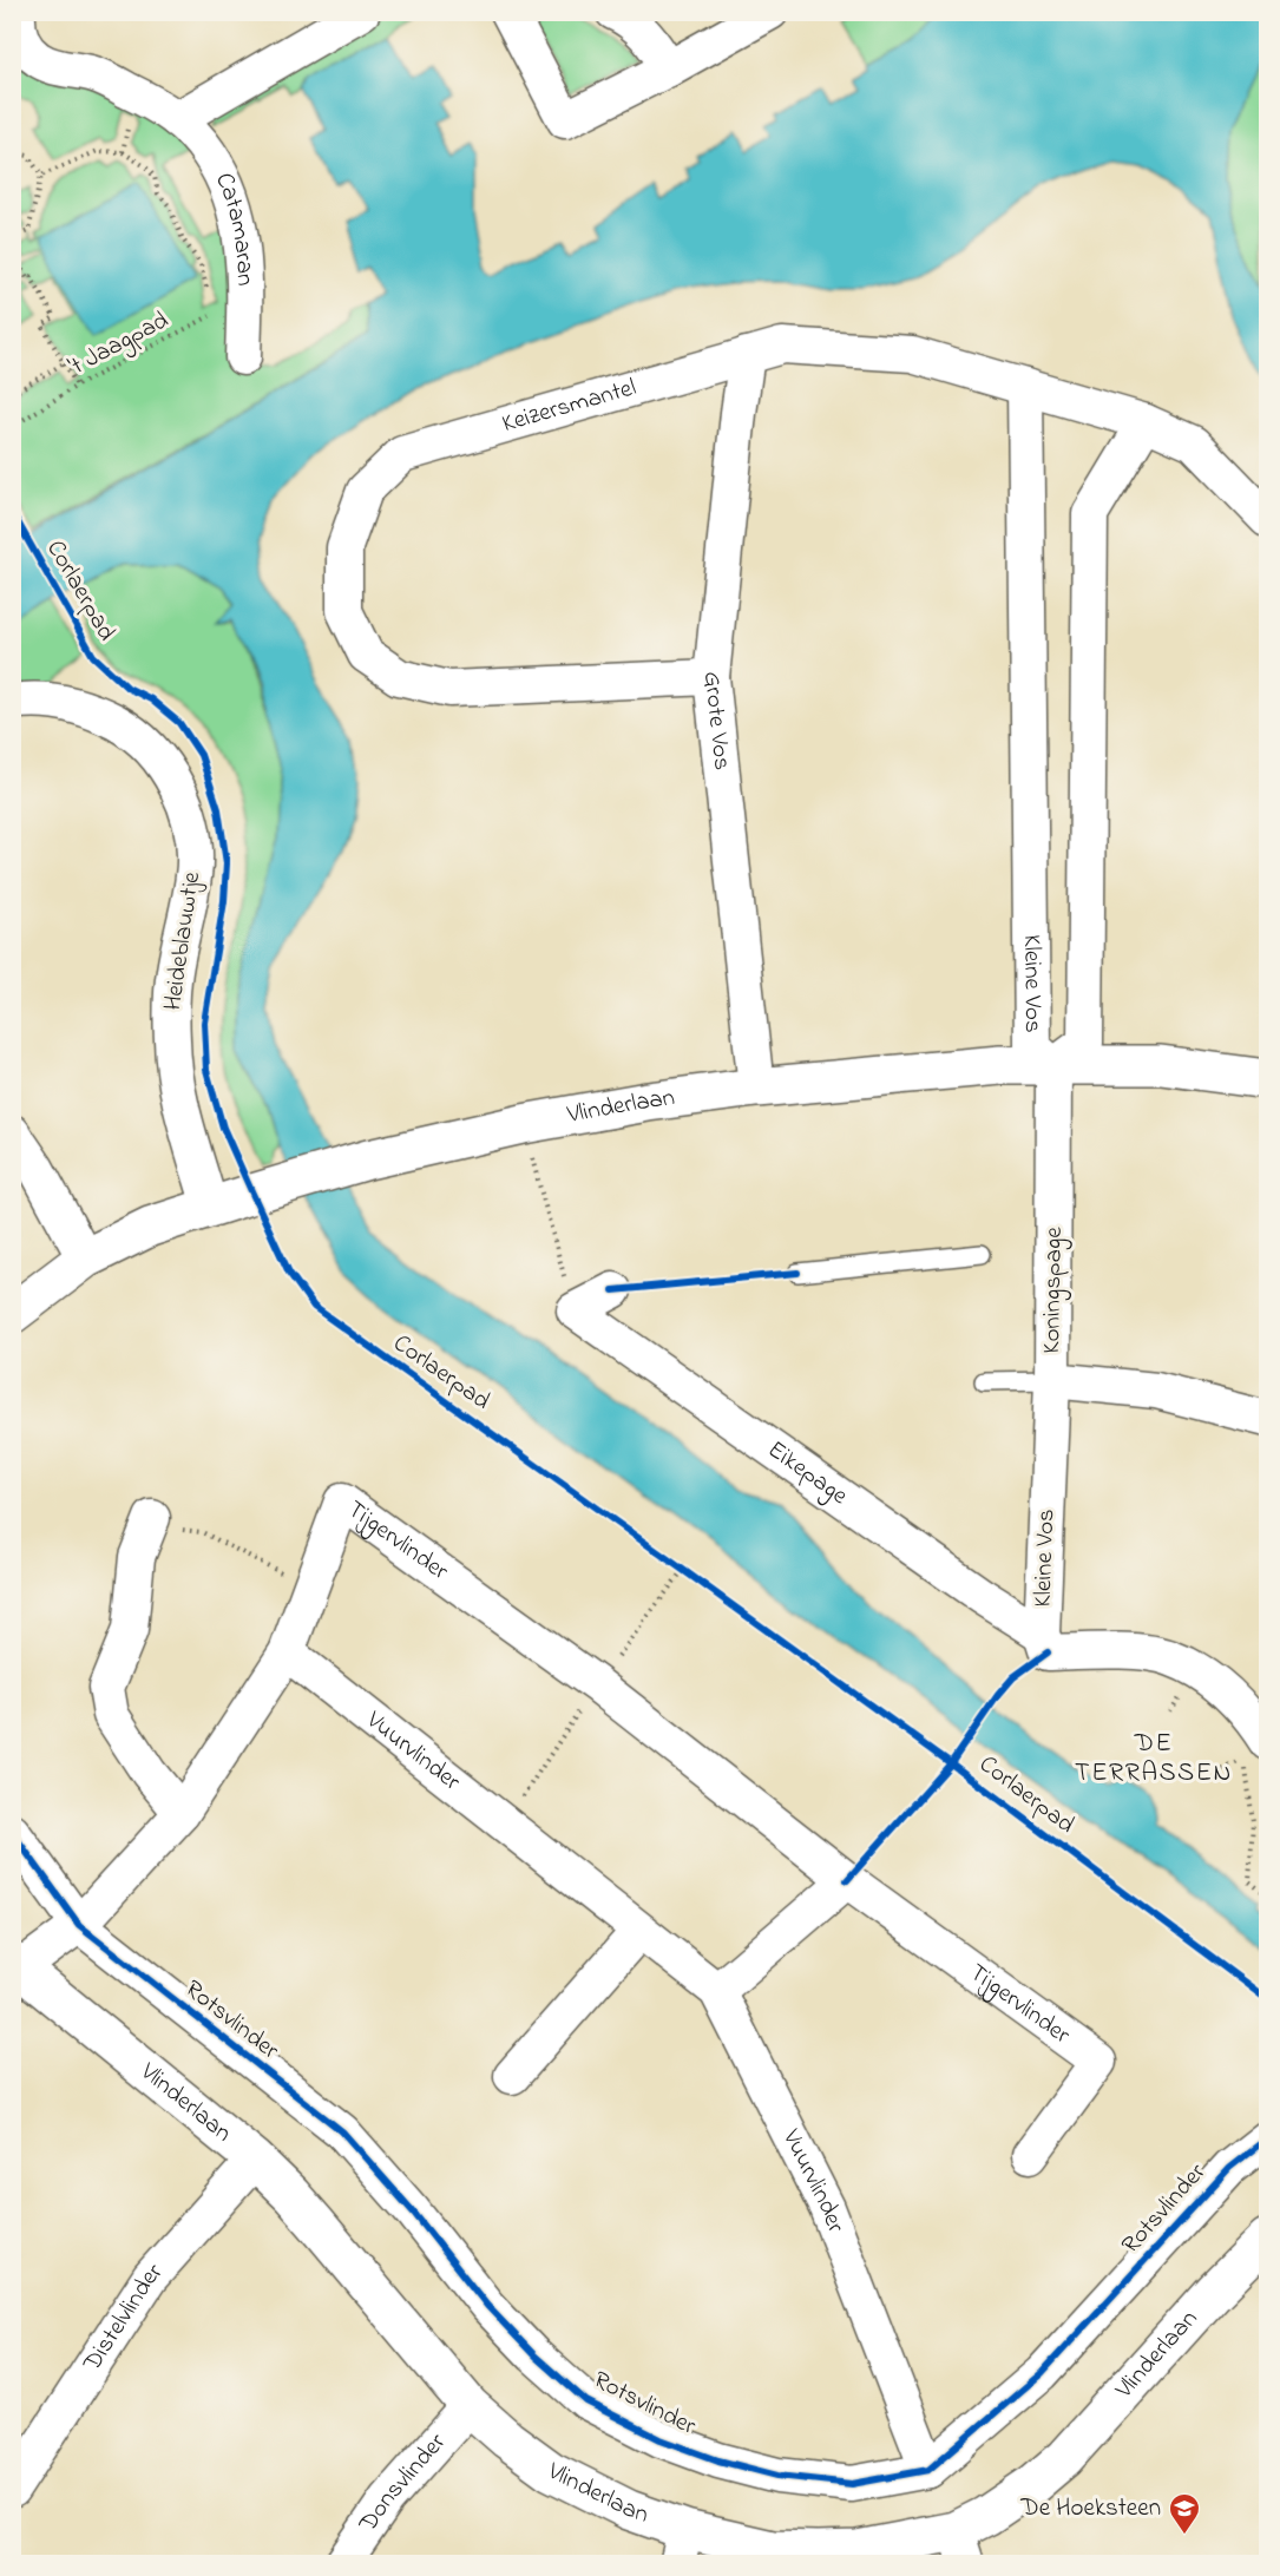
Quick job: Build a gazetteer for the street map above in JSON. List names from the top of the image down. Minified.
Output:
{"streets":{"street":["Catamaran","Keizersmantel","Grote Vos","Heideblauwtje","Kleine Vos","Vlinderlaan","Koningspage","Eikepage","Tijgervlinder","Vuurvlinder","Rotsvlinder","Distelvlinder","Donsvlinder"],"path":["'t Jaagpad"],"cycle path":["Corlaerpad"]},"crossings":[["Keizersmantel","Grote Vos"],["Keizersmantel","Kleine Vos"],["Grote Vos","Vlinderlaan"],["Heideblauwtje","Vlinderlaan"],["Kleine Vos","Vlinderlaan"],["Kleine Vos","Koningspage"],["Kleine Vos","Eikepage"],["Vlinderlaan","Koningspage"],["Vlinderlaan","Tijgervlinder"],["Vlinderlaan","Distelvlinder"],["Vlinderlaan","Donsvlinder"],["Tijgervlinder","Vuurvlinder"],["Tijgervlinder","Rotsvlinder"],["Vuurvlinder","Rotsvlinder"]],"districts":["DE TERRASSEN"],"places":{"school or university":["De Hoeksteen"]}}
